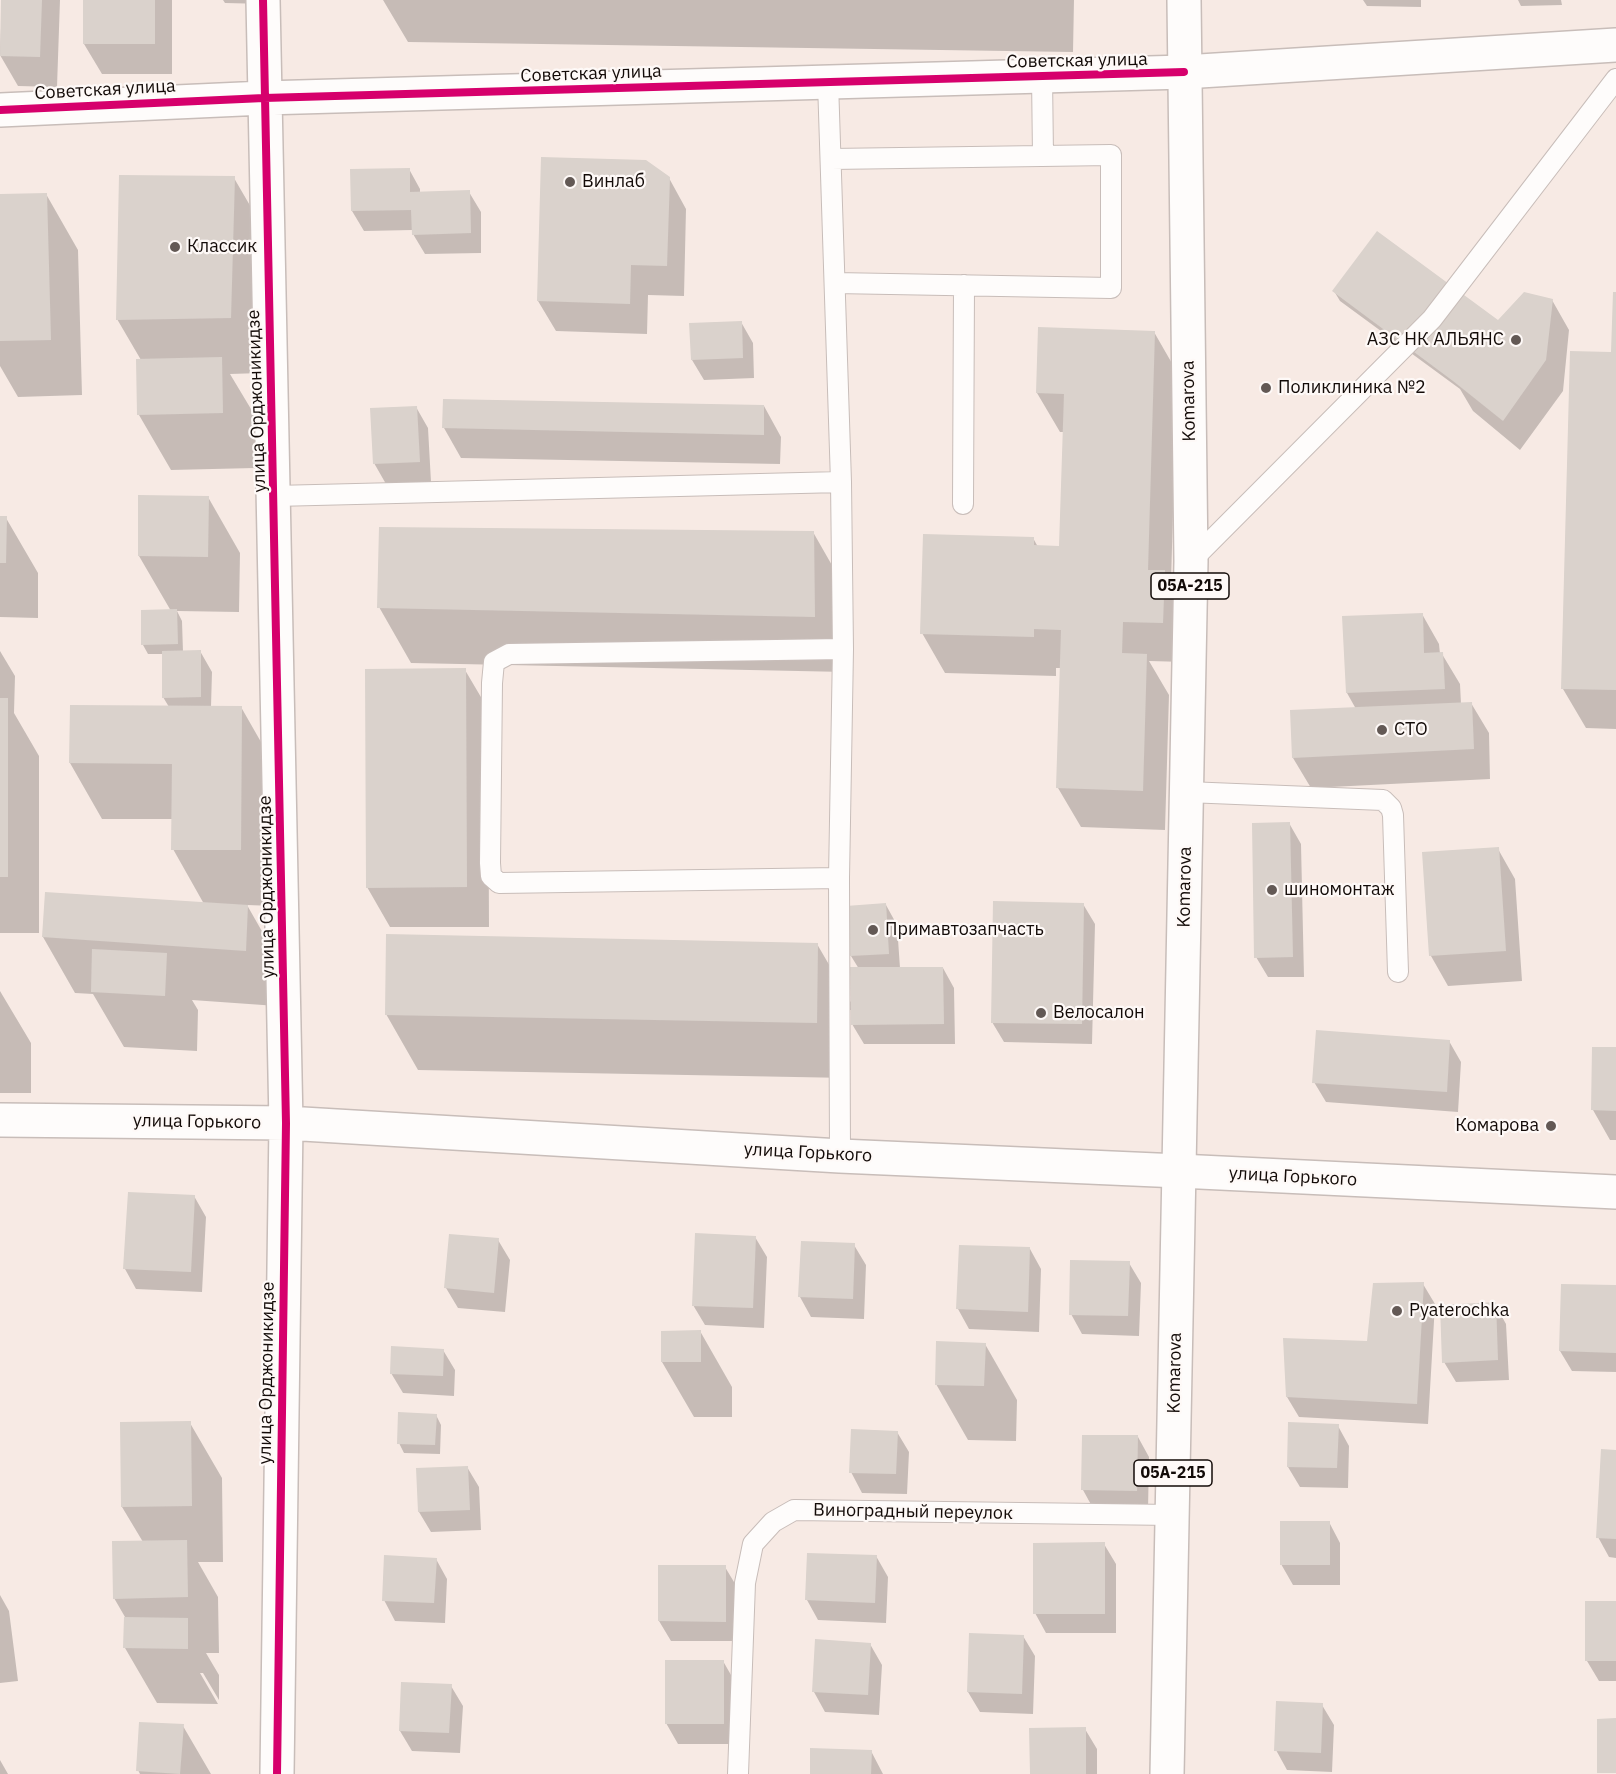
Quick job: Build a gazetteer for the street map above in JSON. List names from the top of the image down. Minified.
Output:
{"streets":{"main road":["Советская улица","улица Орджоникидзе","Komarova","05А-215","улица Горького"],"lane":["Виноградный переулок"]},"crossings":[["Советская улица","улица Орджоникидзе"],["Советская улица","Komarova"],["улица Орджоникидзе","улица Горького"],["Komarova","улица Горького"],["Komarova","Виноградный переулок"]],"places":["Винлаб","Классик","АЗС НК АЛЬЯНС","Поликлиника №2","СТО","шиномонтаж","Примавтозапчасть","Велосалон","Комарова","Pyaterochka"]}
